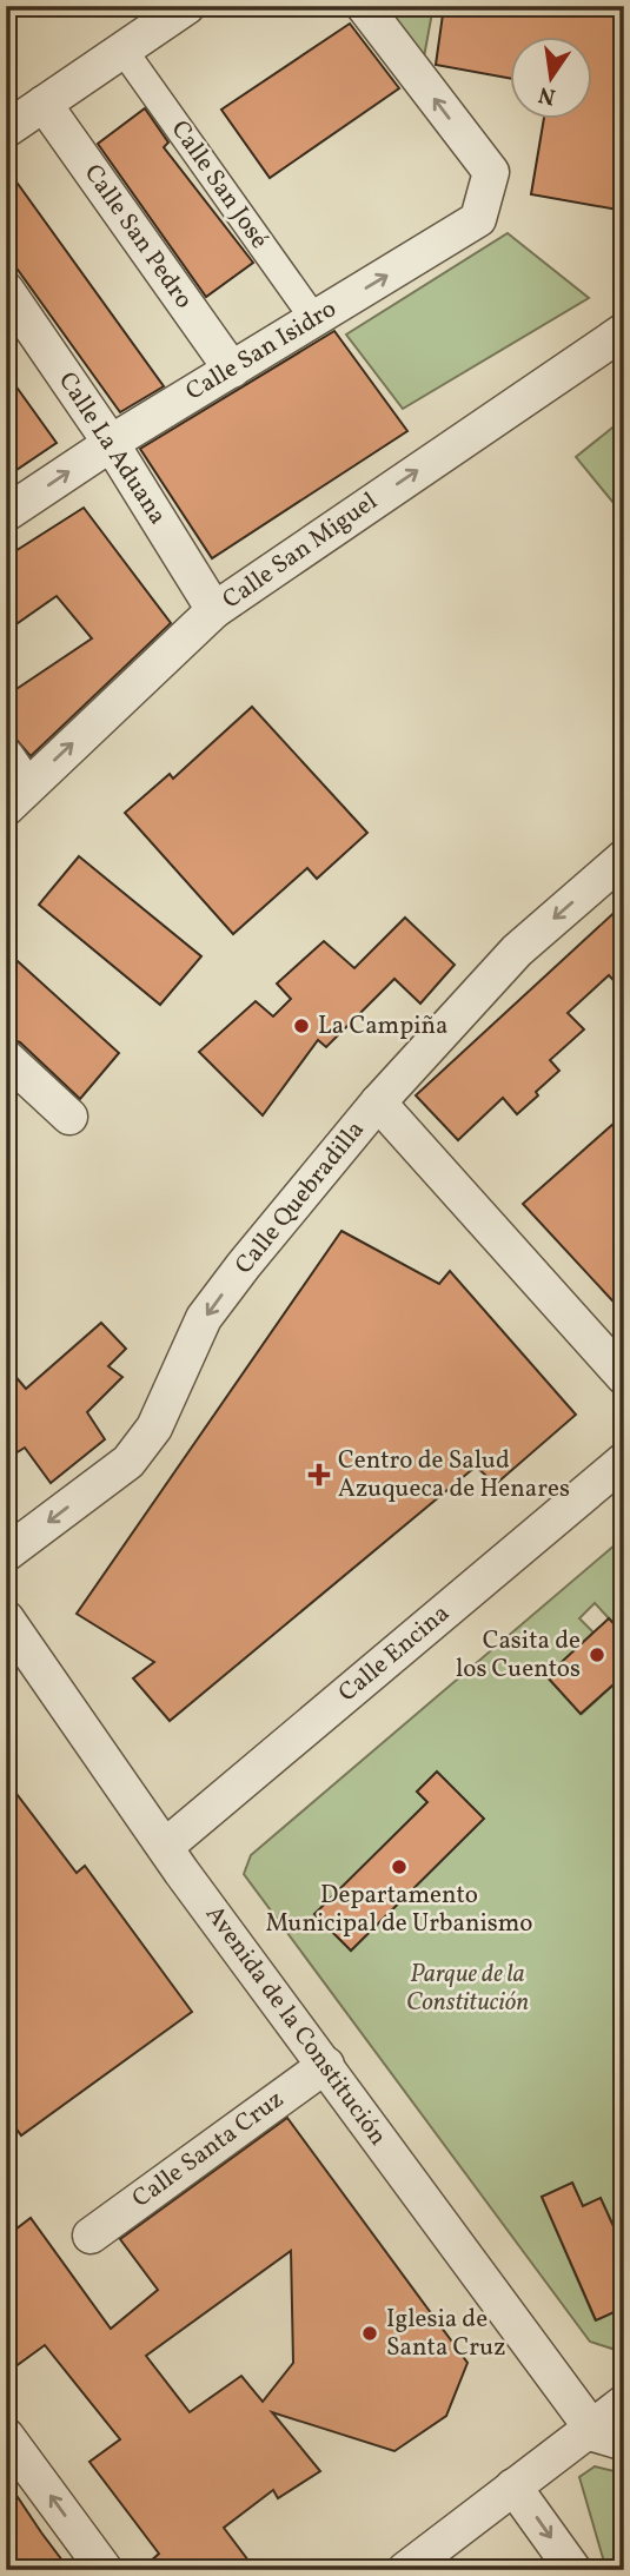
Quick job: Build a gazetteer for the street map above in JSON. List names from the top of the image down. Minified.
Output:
{"streets":{"street":["Calle San José","Calle San Pedro","Calle San Isidro","Calle La Aduana","Calle San Miguel","Calle Quebradilla","Calle Encina","Avenida de la Constitución","Calle Santa Cruz"]},"crossings":[["Calle San José","Calle San Isidro"],["Calle San Pedro","Calle San Isidro"],["Calle San Isidro","Calle La Aduana"],["Calle La Aduana","Calle San Miguel"],["Calle Encina","Avenida de la Constitución"],["Avenida de la Constitución","Calle Santa Cruz"]],"one_way":["Calle San Miguel","Calle Quebradilla"],"parks":["Parque de la Constitución"],"places":{"other":["La Campiña","Casita de los Cuentos","Departamento Municipal de Urbanismo","Iglesia de Santa Cruz"],"health":["Centro de Salud Azuqueca de Henares"]},"north":"bottom"}
